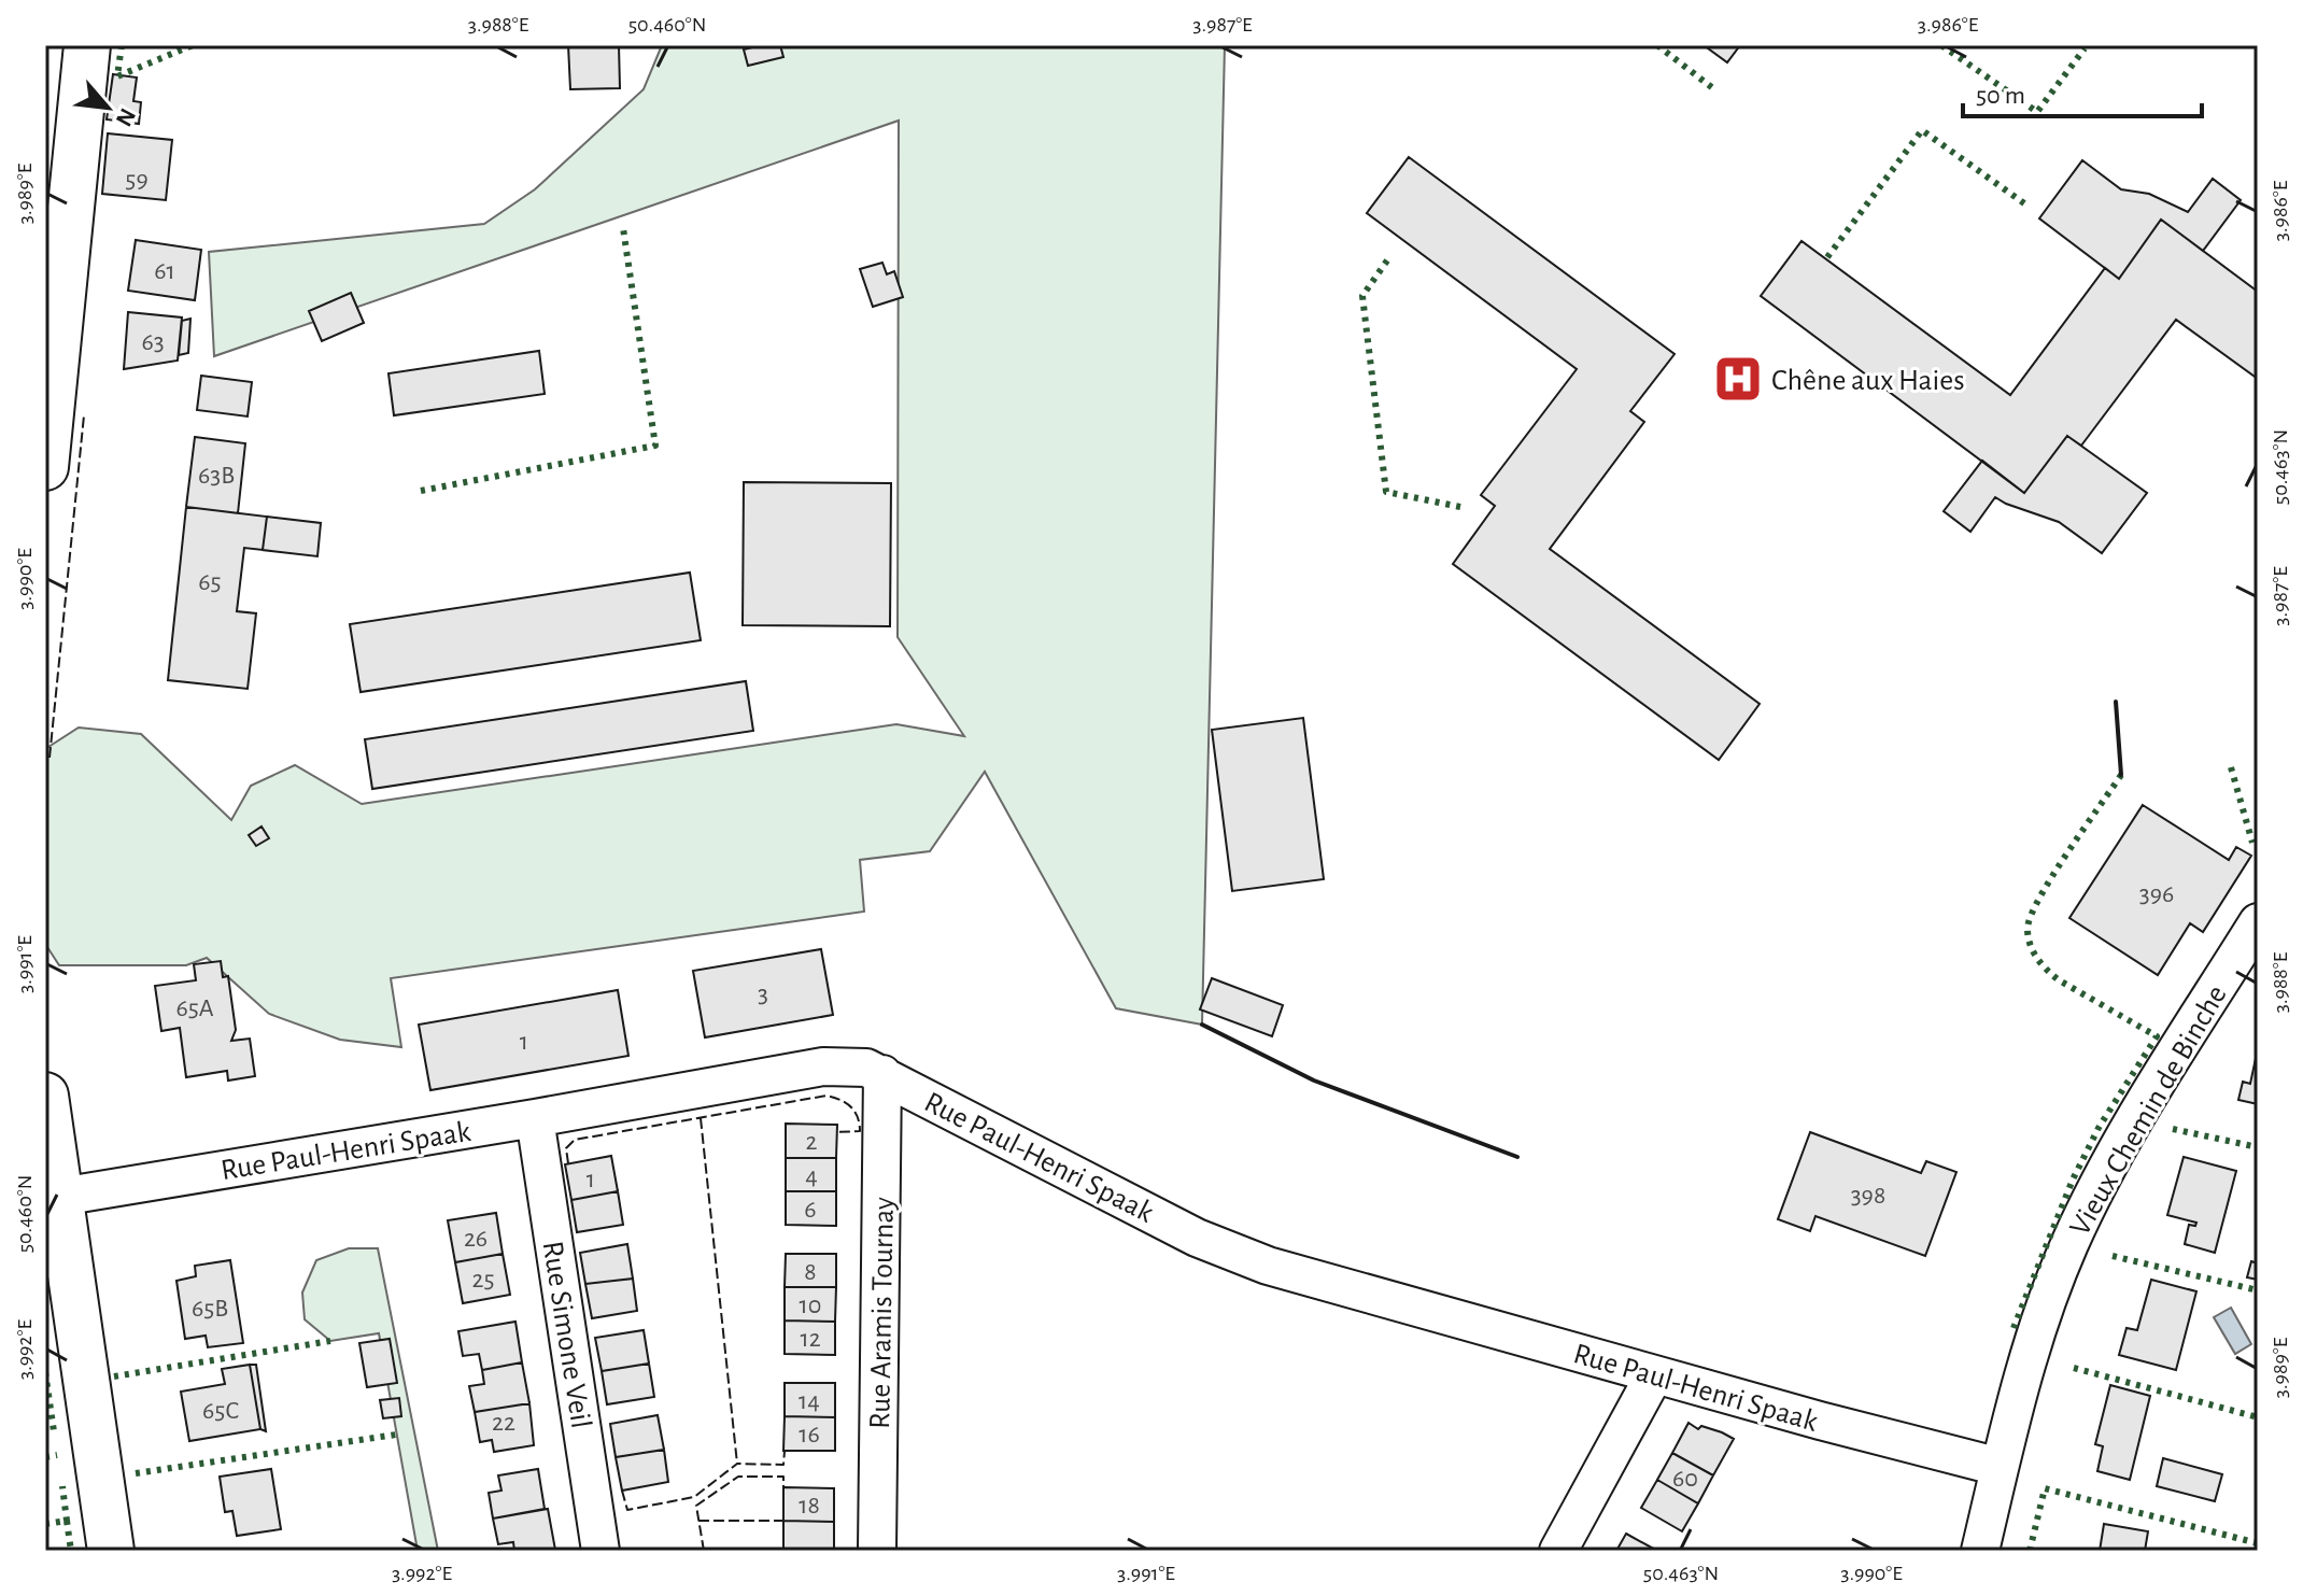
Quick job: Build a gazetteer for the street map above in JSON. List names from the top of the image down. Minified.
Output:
{"streets":{"street":["Vieux Chemin de Binche","Rue Paul-Henri Spaak","Rue Aramis Tournay","Rue Simone Veil"]},"crossings":[["Vieux Chemin de Binche","Rue Paul-Henri Spaak"],["Rue Paul-Henri Spaak","Rue Aramis Tournay"],["Rue Paul-Henri Spaak","Rue Simone Veil"]],"places":{"hospital":["Chêne aux Haies"]},"house_numbers":["59","61","63","63B","65","396","3","65A","1","2","4","1","398","6","26","8","25","10","65B","12","14","65C","22","16","60","18"],"scale_bar":"50 m","north":"bottom right","coordinates":["3.988°E","50.460°N","3.987°E","3.986°E","3.989°E","50.463°N","3.990°E","3.991°E","3.992°E"]}
